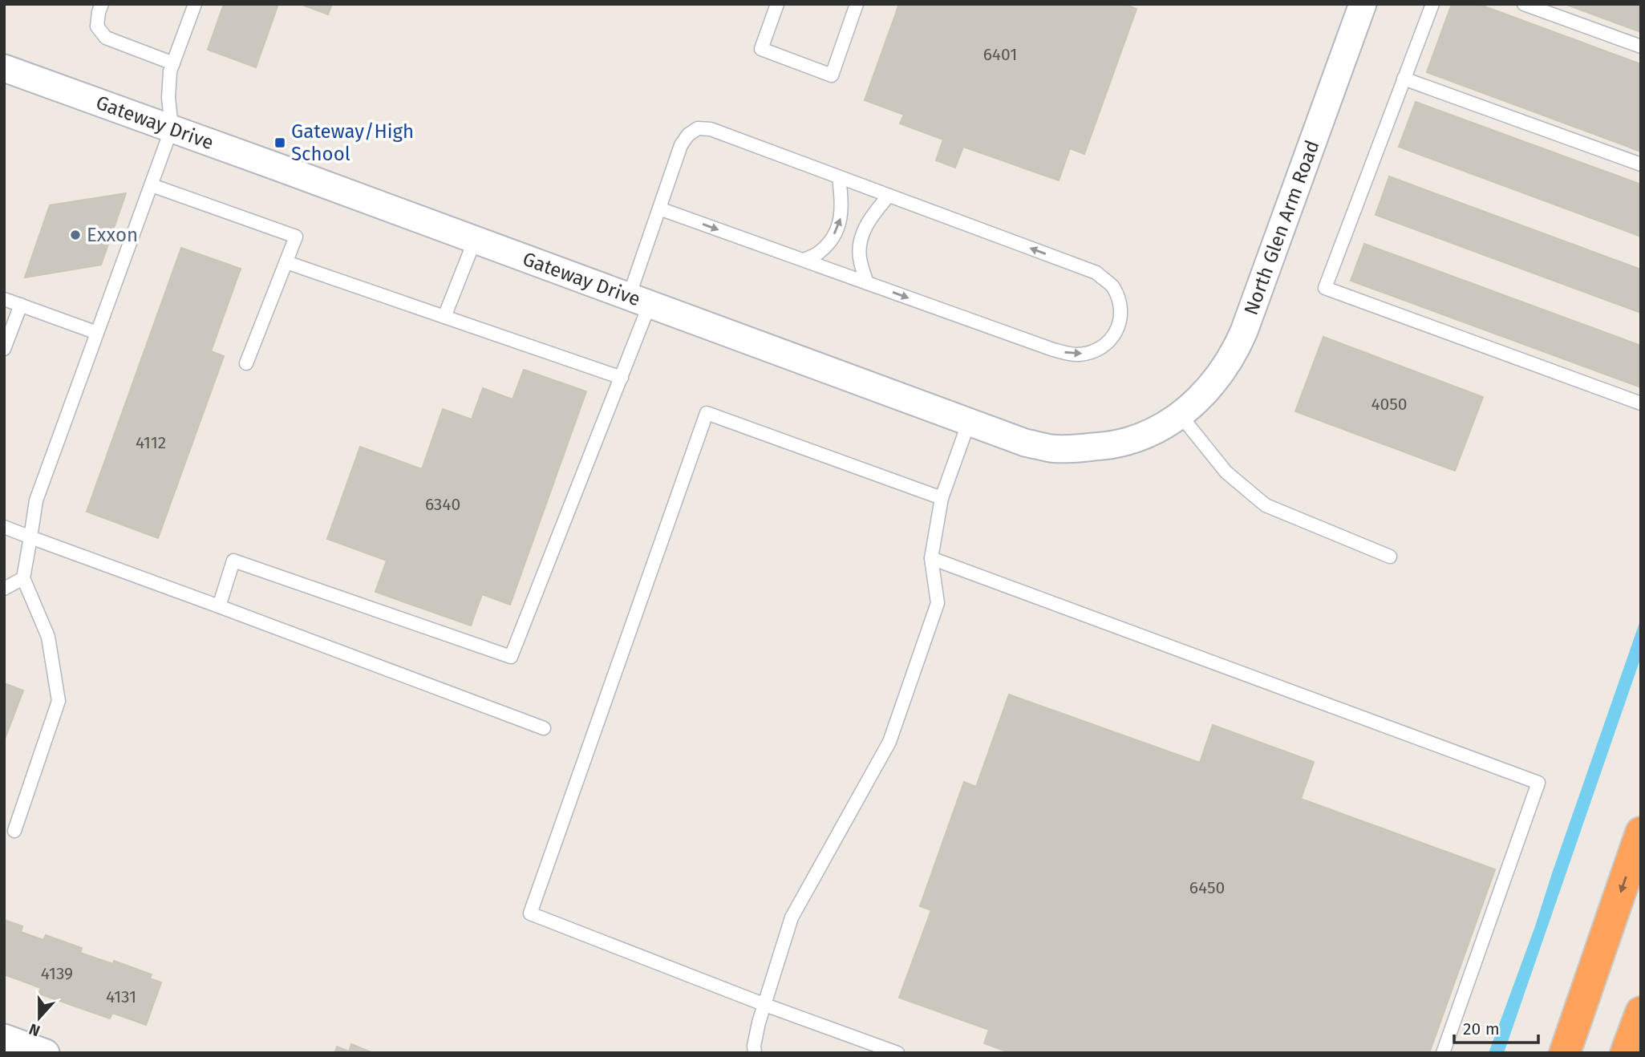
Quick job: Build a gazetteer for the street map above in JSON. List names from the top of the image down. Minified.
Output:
{"streets":{"street":["Gateway Drive","North Glen Arm Road"]},"crossings":[["Gateway Drive","North Glen Arm Road"]],"places":{"transit":["Gateway/High School"],"other":["Exxon"]},"house_numbers":["6401","4050","4112","6340","6450","4139","4131"],"scale_bar":"20 m","north":"bottom"}
